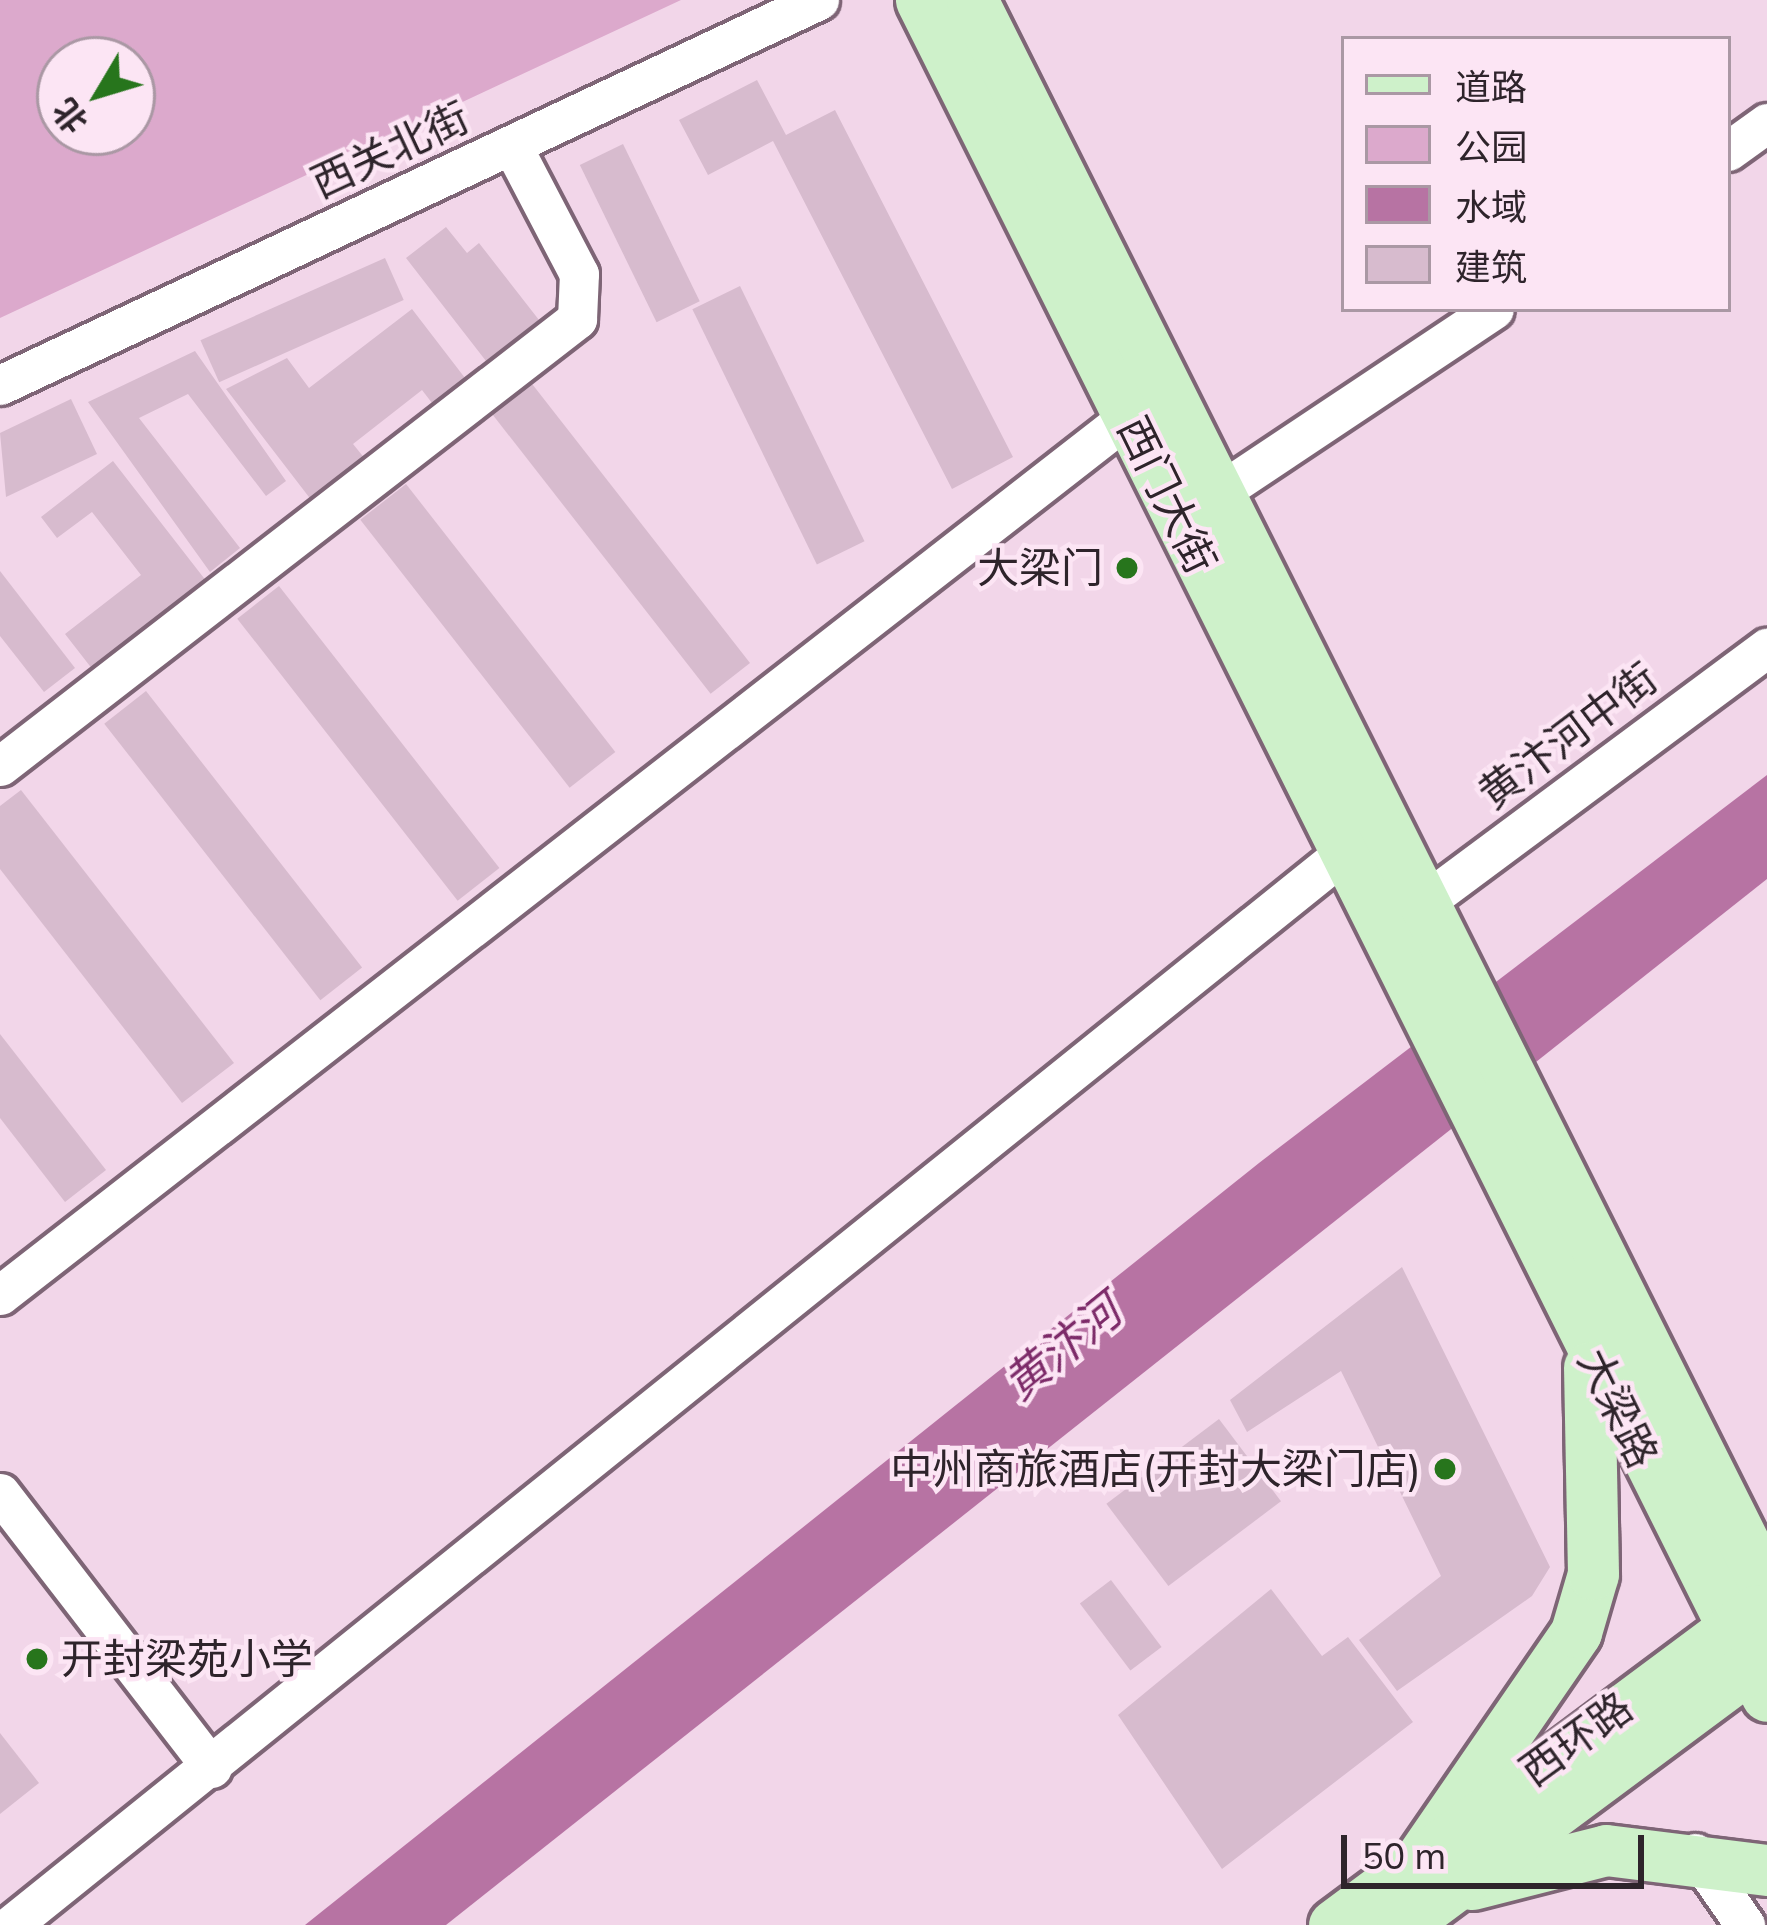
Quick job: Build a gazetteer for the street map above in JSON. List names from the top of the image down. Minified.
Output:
{"streets":{"main road":["西门大街","大梁路","西环路"],"street":["西关北街","黄汴河中街"]},"crossings":[["西门大街","黄汴河中街"],["西门大街","大梁路"],["大梁路","西环路"]],"water":["黄汴河"],"places":["大梁门","中州商旅酒店(开封大梁门店)","开封梁苑小学"],"legend":["道路","公园","水域","建筑"],"scale_bar":"50 m","north":"bottom left"}
